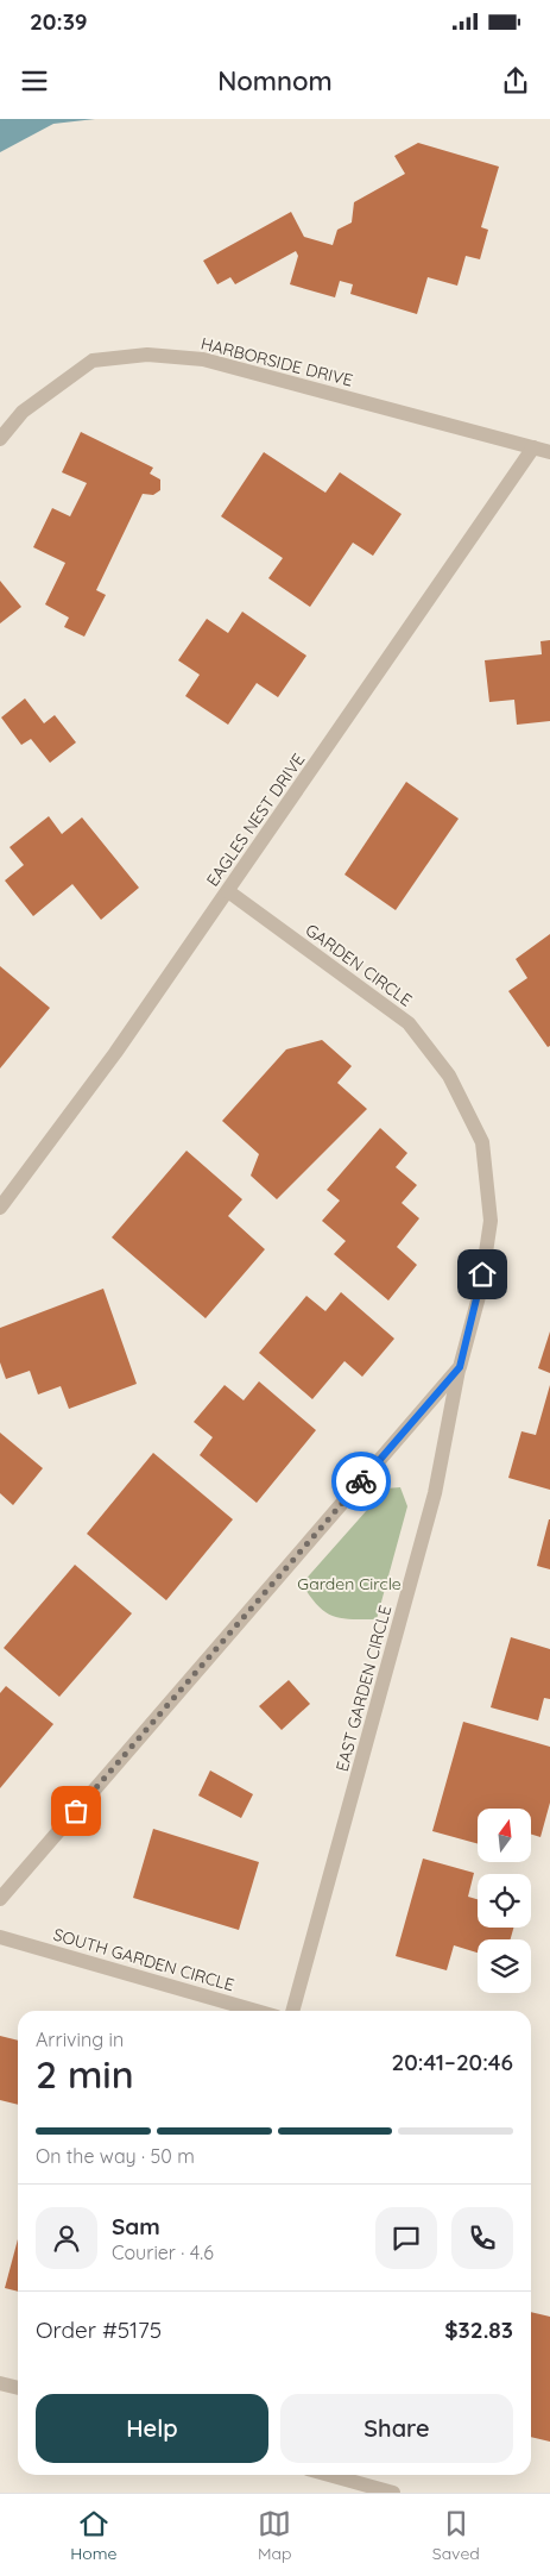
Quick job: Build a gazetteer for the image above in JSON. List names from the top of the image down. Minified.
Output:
{"streets":{"street":["HARBORSIDE DRIVE","EAGLES NEST DRIVE","GARDEN CIRCLE","EAST GARDEN CIRCLE","SOUTH GARDEN CIRCLE"]},"crossings":[["HARBORSIDE DRIVE","EAGLES NEST DRIVE"],["EAGLES NEST DRIVE","GARDEN CIRCLE"],["GARDEN CIRCLE","EAST GARDEN CIRCLE"]],"parks":["Garden Circle"],"north":"top","page":{"status":"20:39","header":"Nomnom","heading":["2 min","Arriving in","20:41–20:46"],"panel":["Sam","Courier · 4.6","Order #5175","$32.83"],"bar":"On the way · 50 m","buttons":["Help","Share"],"tabs":["Home","Map","Saved"]}}
